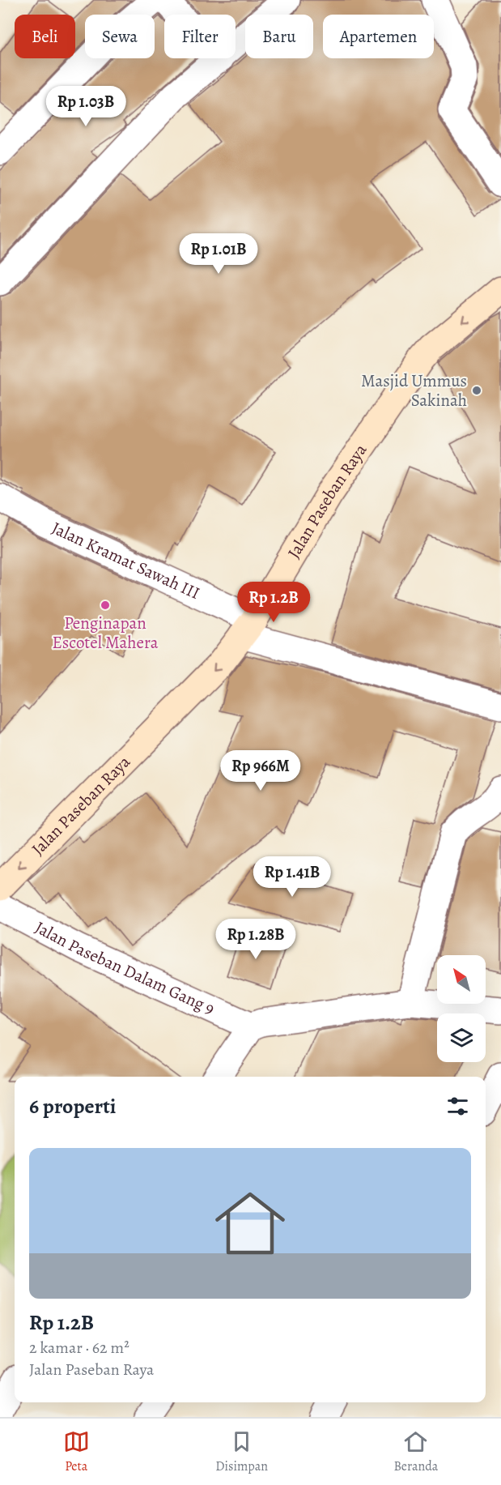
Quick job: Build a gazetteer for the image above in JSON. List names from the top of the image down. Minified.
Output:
{"streets":{"main road":["Jalan Paseban Raya"],"street":["Jalan Kramat Sawah III","Jalan Paseban Dalam Gang 9"]},"crossings":[["Jalan Paseban Raya","Jalan Kramat Sawah III"]],"one_way":["Jalan Paseban Raya"],"places":["Masjid Ummus Sakinah","Penginapan Escotel Mahera"],"north":"top left","page":{"chip":["Beli","Sewa","Filter","Baru","Apartemen"],"price":["Rp 1.03B","Rp 1.01B","Rp 1.2B","Rp 966M","Rp 1.41B","Rp 1.28B"],"heading":"6 properti","list":[{"name":"Rp 1.2B","note":"2 kamar · 62 m² · Jalan Paseban Raya"}],"tabs":["Peta","Disimpan","Beranda"]}}
